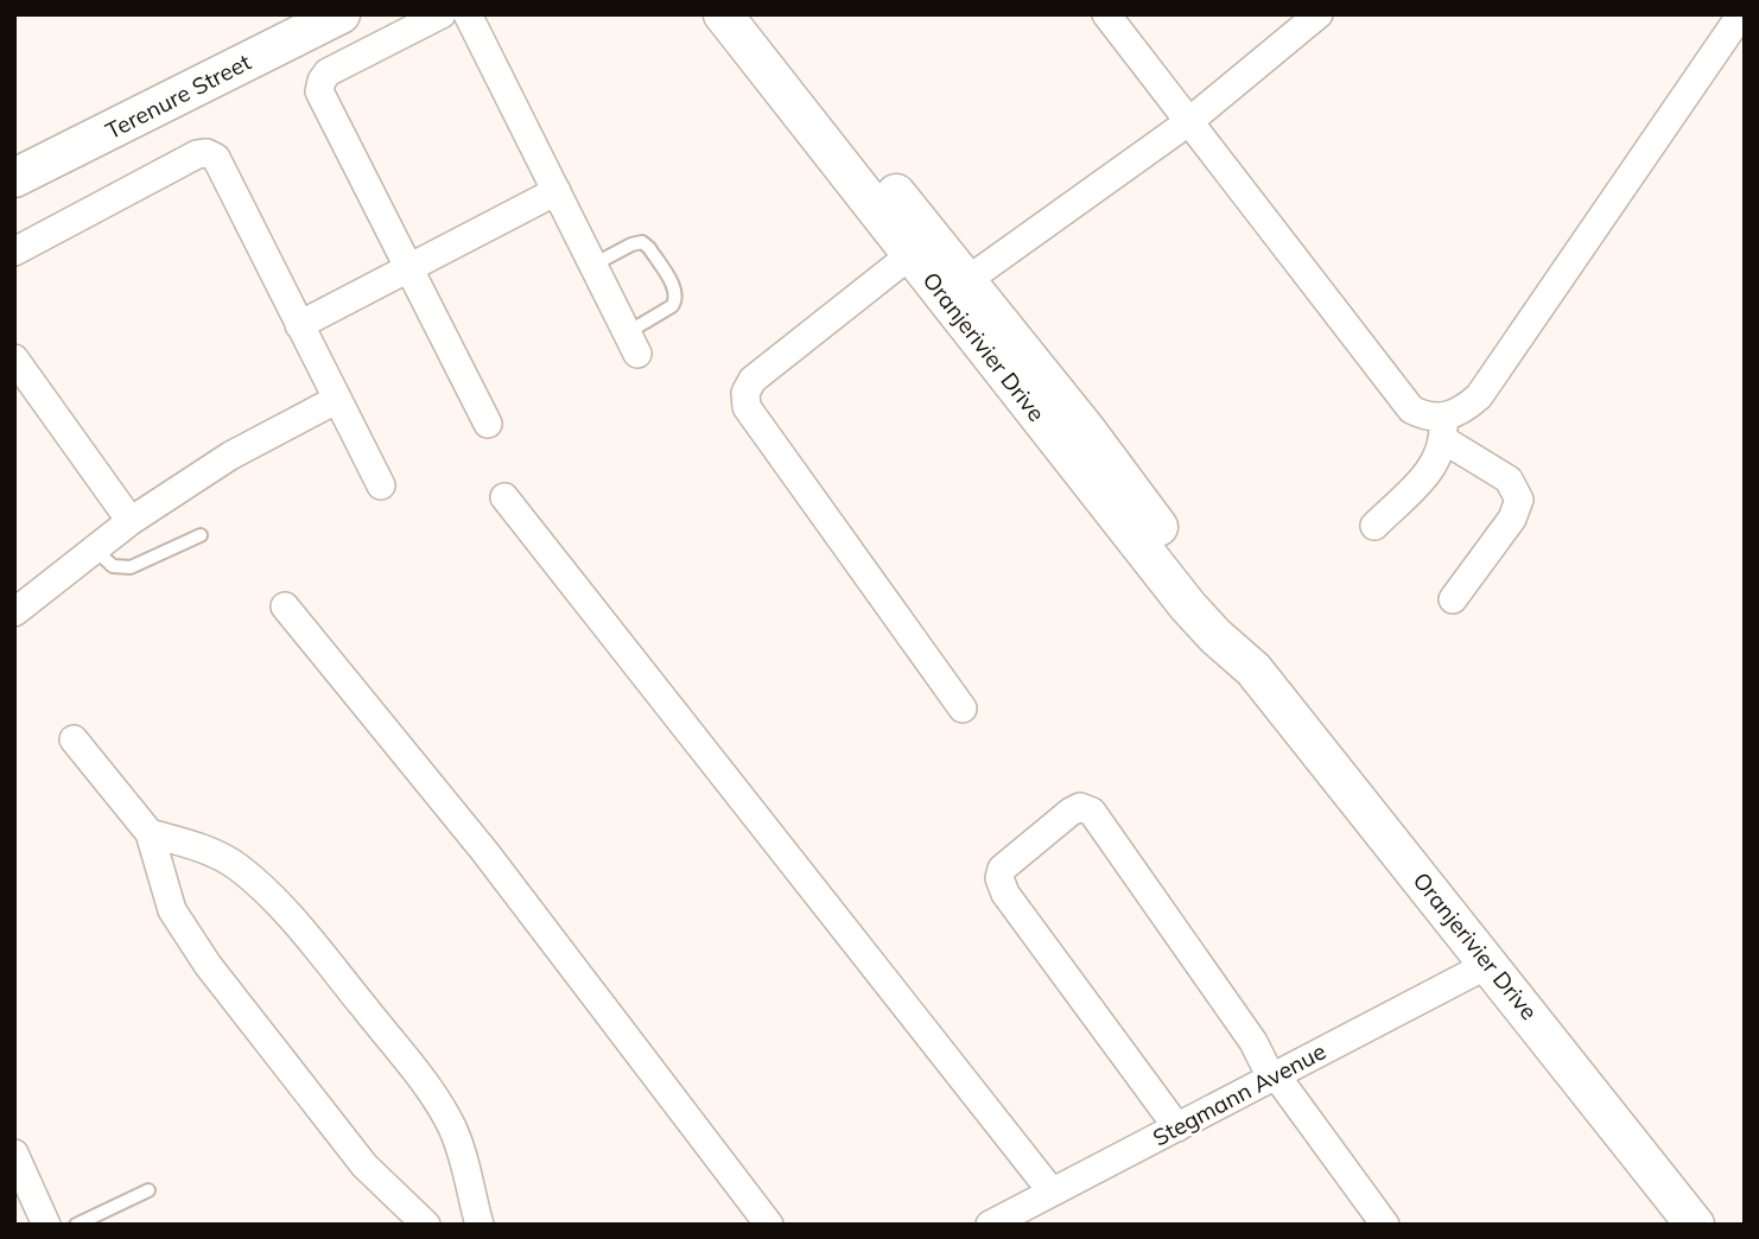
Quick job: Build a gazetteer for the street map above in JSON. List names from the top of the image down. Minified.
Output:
{"streets":{"street":["Terenure Street","Oranjerivier Drive","Stegmann Avenue"]},"crossings":[["Oranjerivier Drive","Stegmann Avenue"]]}
